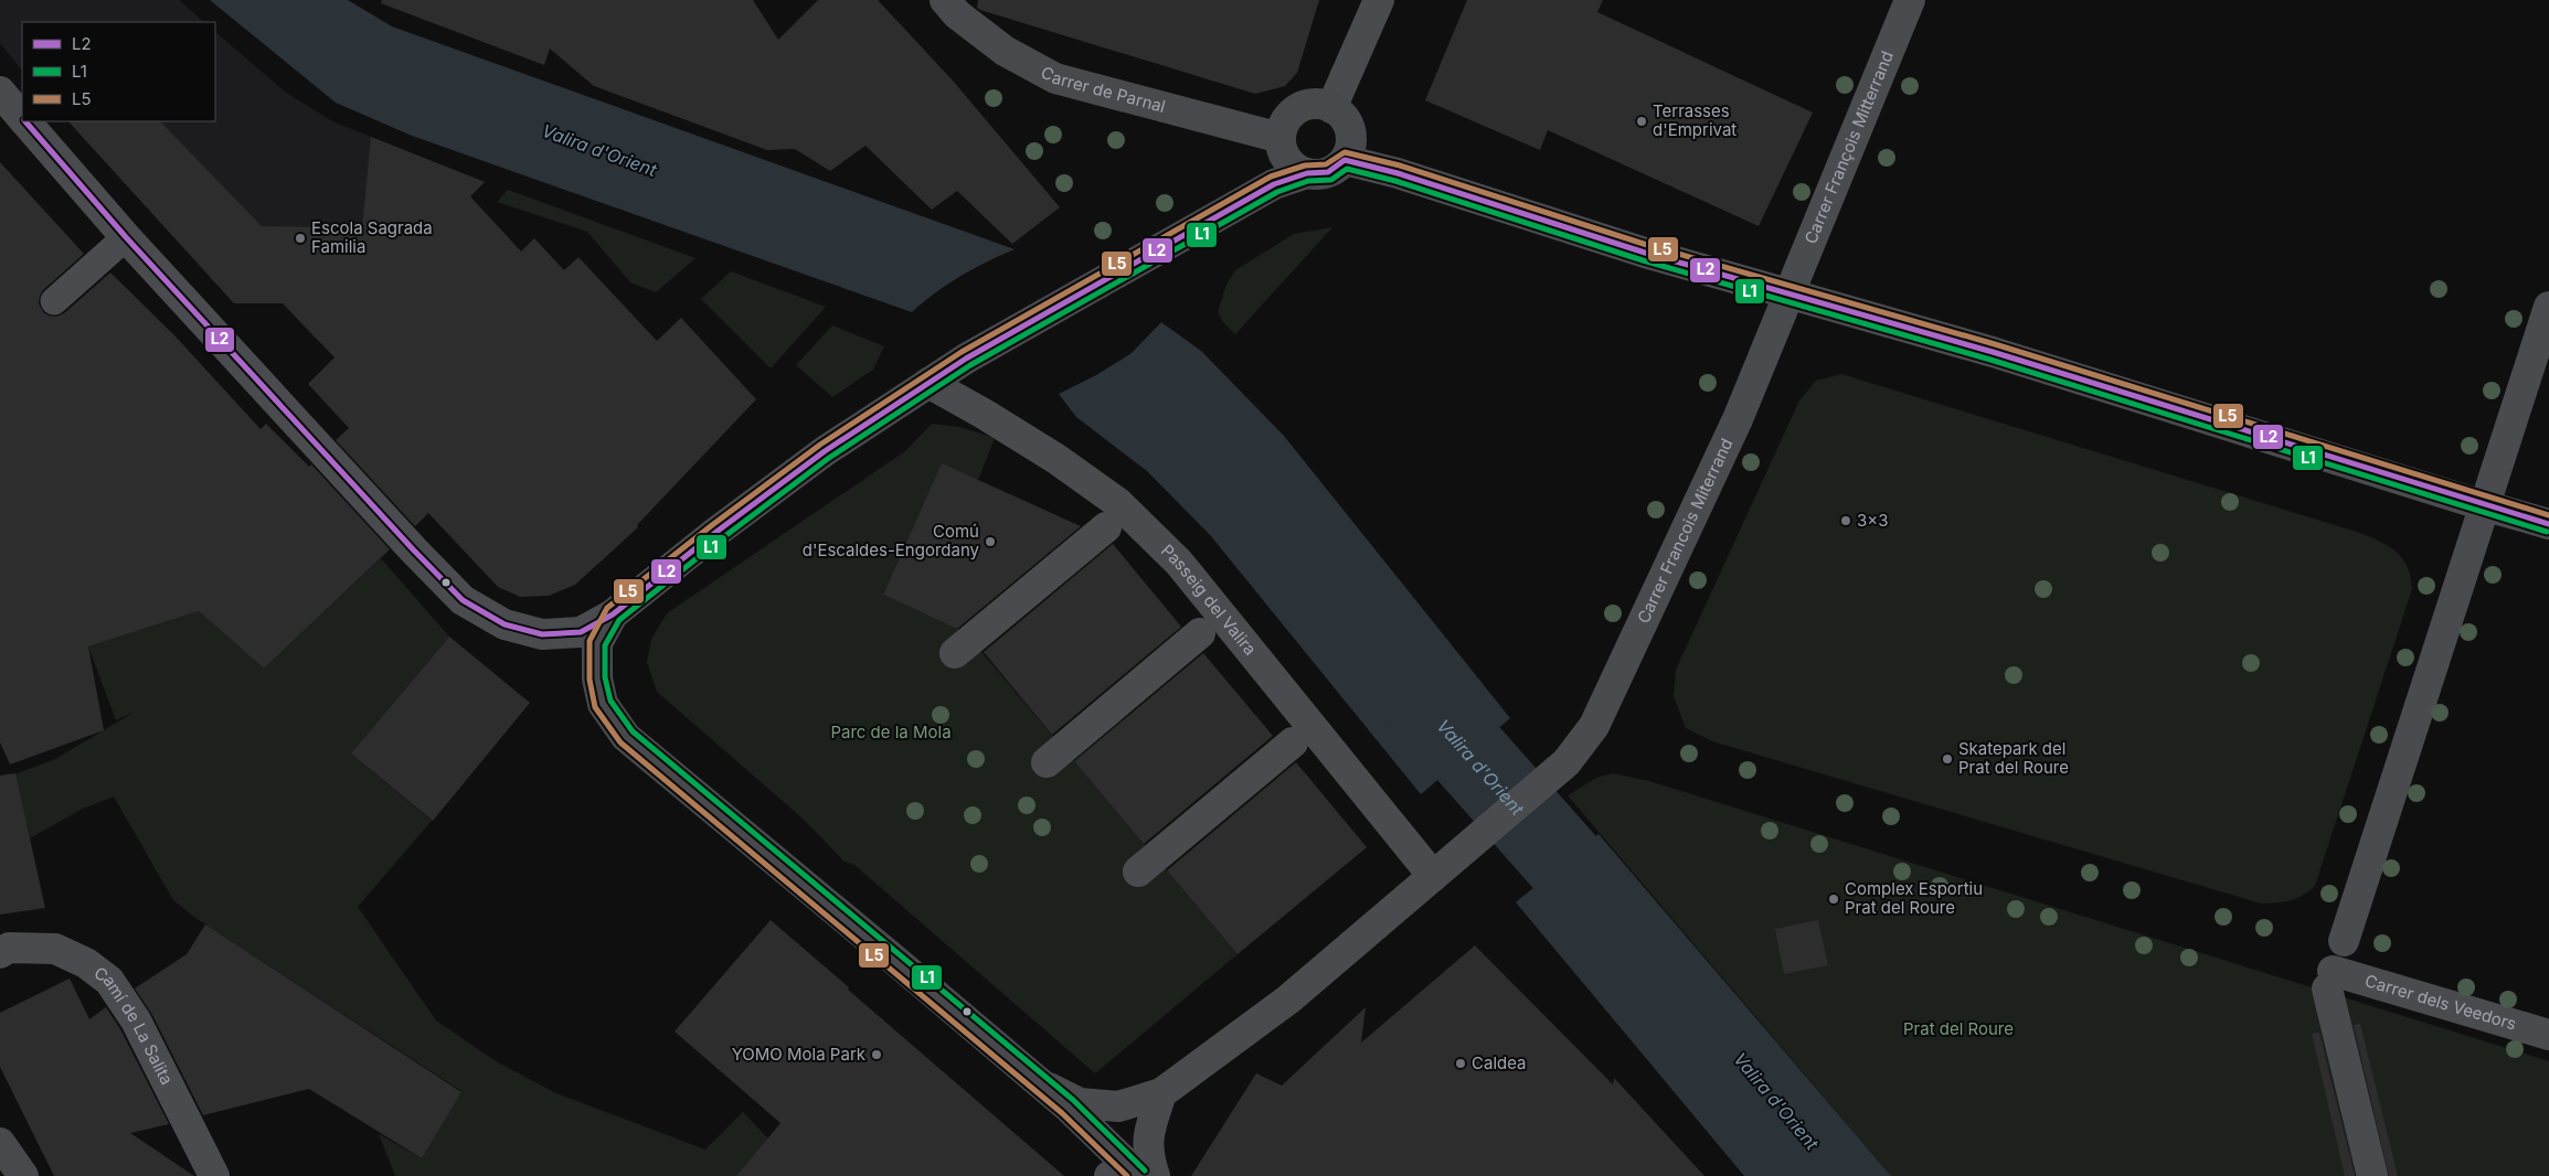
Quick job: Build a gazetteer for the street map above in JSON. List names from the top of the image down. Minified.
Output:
{"streets":{"main road":["Carrer de Parnal"],"street":["Carrer François Mitterrand","Carrer Francois Miterrand","Passeig del Valira","Carrer dels Veedors","Camí de La Salita"]},"crossings":[["Carrer François Mitterrand","Carrer Francois Miterrand"],["Carrer Francois Miterrand","Passeig del Valira"]],"water":["Valira d'Orient"],"parks":["Parc de la Mola","Prat del Roure"],"places":["Terrasses d'Emprivat","Escola Sagrada Familia","3x3","Comú d'Escaldes-Engordany","Skatepark del Prat del Roure","Complex Esportiu Prat del Roure","YOMO Mola Park","Caldea"],"lines":["transit line L2","transit line L5","transit line L1"],"legend":["L2","L1","L5"]}
